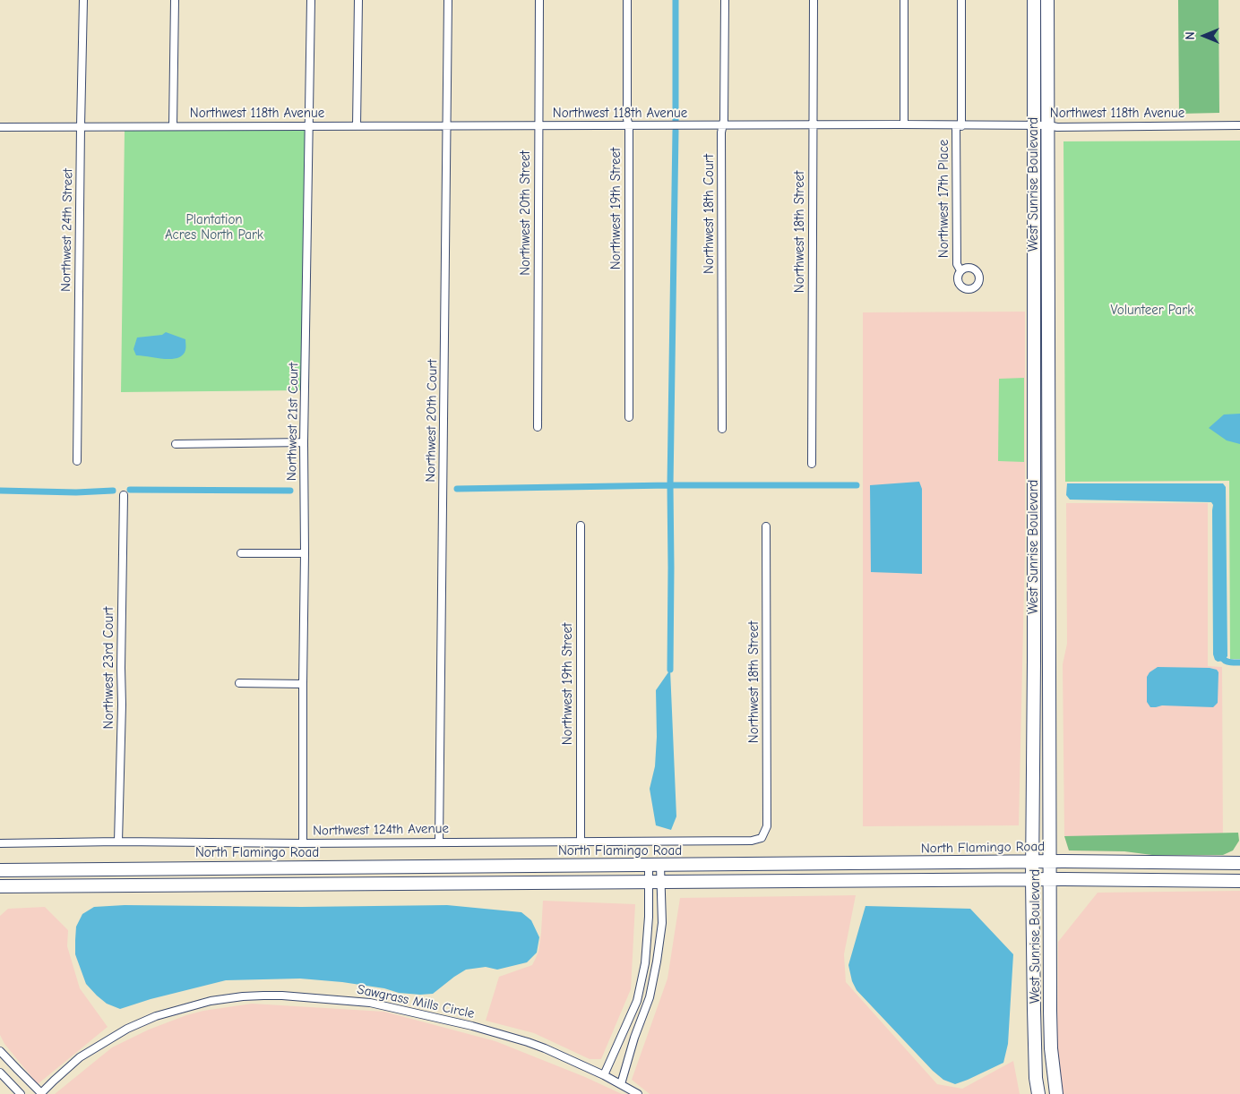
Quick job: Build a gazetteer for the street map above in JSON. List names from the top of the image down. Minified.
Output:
{"streets":{"highway":["West Sunrise Boulevard","North Flamingo Road"],"street":["Northwest 118th Avenue","Northwest 17th Place","Northwest 19th Street","Northwest 20th Street","Northwest 18th Court","Northwest 24th Street","Northwest 18th Street","Northwest 20th Court","Northwest 21st Court","Northwest 23rd Court","Northwest 124th Avenue","Sawgrass Mills Circle"]},"crossings":[["Northwest 118th Avenue","West Sunrise Boulevard"],["Northwest 118th Avenue","Northwest 17th Place"],["Northwest 118th Avenue","Northwest 19th Street"],["Northwest 118th Avenue","Northwest 20th Street"],["Northwest 118th Avenue","Northwest 18th Court"],["Northwest 118th Avenue","Northwest 24th Street"],["Northwest 118th Avenue","Northwest 18th Street"],["Northwest 118th Avenue","Northwest 20th Court"],["Northwest 118th Avenue","Northwest 21st Court"],["West Sunrise Boulevard","North Flamingo Road"],["Northwest 19th Street","Northwest 124th Avenue"],["Northwest 18th Street","Northwest 124th Avenue"],["Northwest 20th Court","Northwest 124th Avenue"],["Northwest 21st Court","Northwest 124th Avenue"],["Northwest 23rd Court","Northwest 124th Avenue"]],"parks":["Plantation Acres North Park","Volunteer Park"],"north":"left"}
